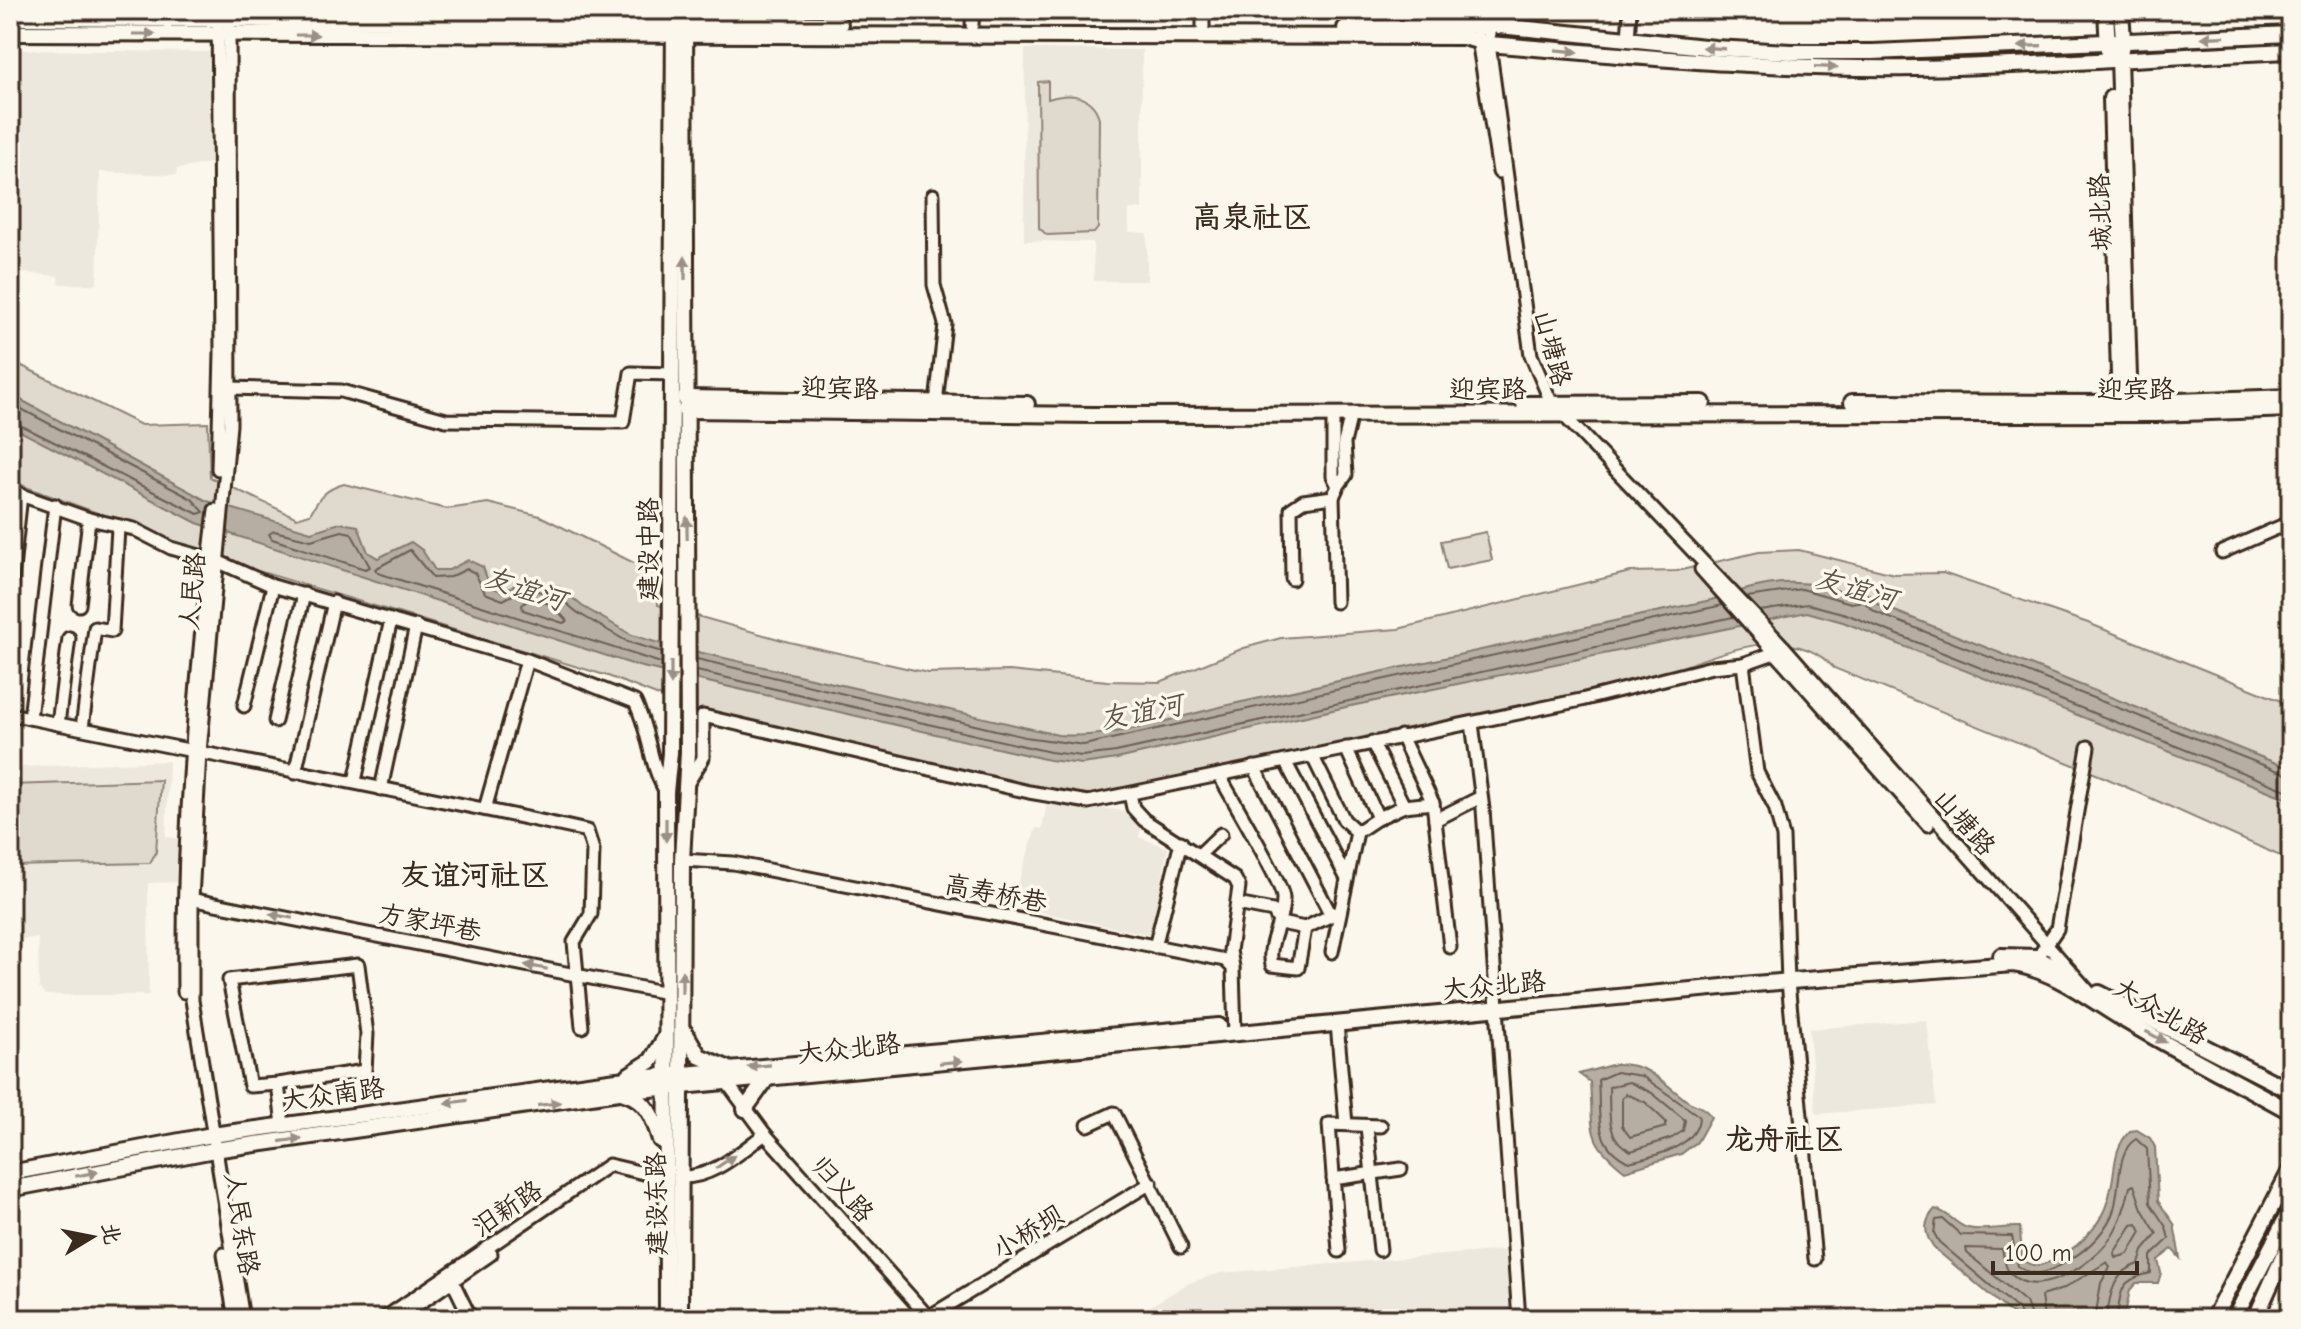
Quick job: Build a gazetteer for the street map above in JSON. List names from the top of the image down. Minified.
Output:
{"streets":{"main road":["城北路","迎宾路","建设中路","大众北路","大众南路","建设东路"],"street":["山塘路","人民路","高寿桥巷","方家坪巷","汨新路","人民东路","小桥坝"]},"crossings":[["城北路","迎宾路"],["山塘路","迎宾路"],["山塘路","大众北路"],["迎宾路","建设中路"],["建设中路","高寿桥巷"],["建设中路","方家坪巷"],["建设中路","大众北路"],["建设中路","大众南路"],["建设中路","建设东路"],["人民路","方家坪巷"],["人民路","大众南路"],["人民路","人民东路"],["大众北路","大众南路"],["大众北路","建设东路"],["大众南路","建设东路"],["大众南路","人民东路"],["建设东路","汨新路"]],"one_way":["方家坪巷"],"districts":["高泉社区","友谊河社区","龙舟社区"],"water":["友谊河"],"scale_bar":"100 m","north":"right"}
